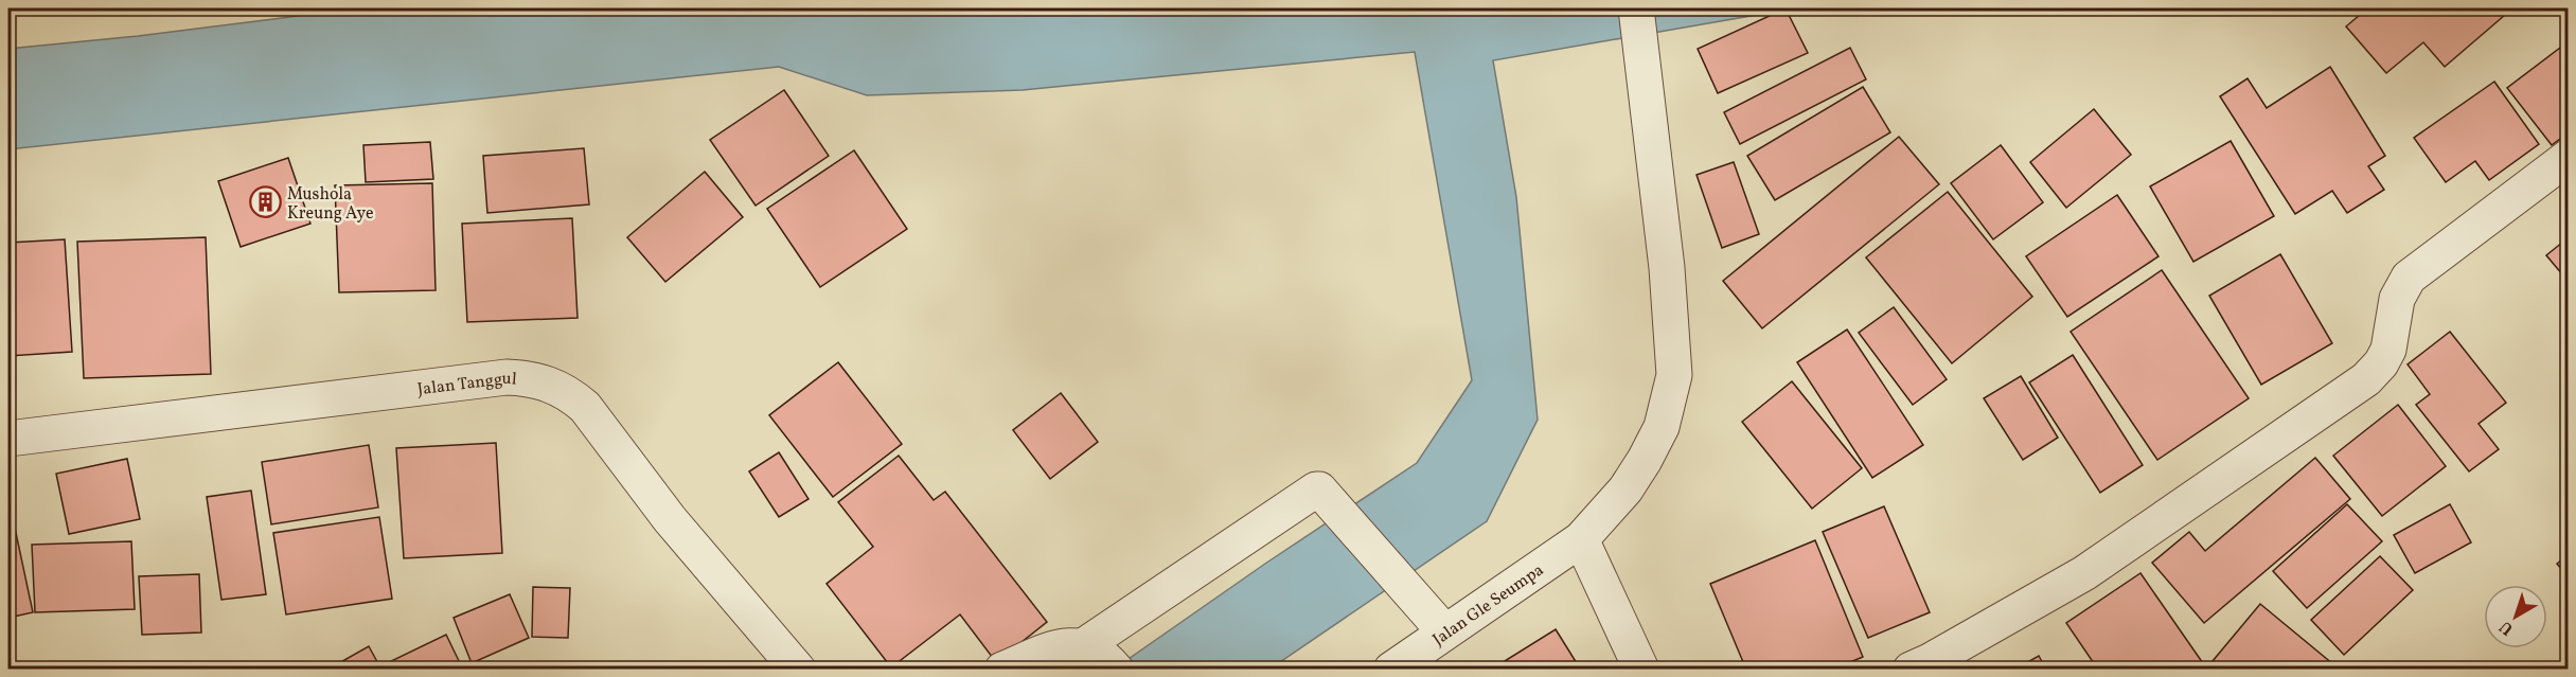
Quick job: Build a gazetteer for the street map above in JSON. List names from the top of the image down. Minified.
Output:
{"streets":{"street":["Jalan Tanggul","Jalan Gle Seumpa"]},"places":{"building":["Mushola Kreung Aye"]},"north":"bottom left"}
